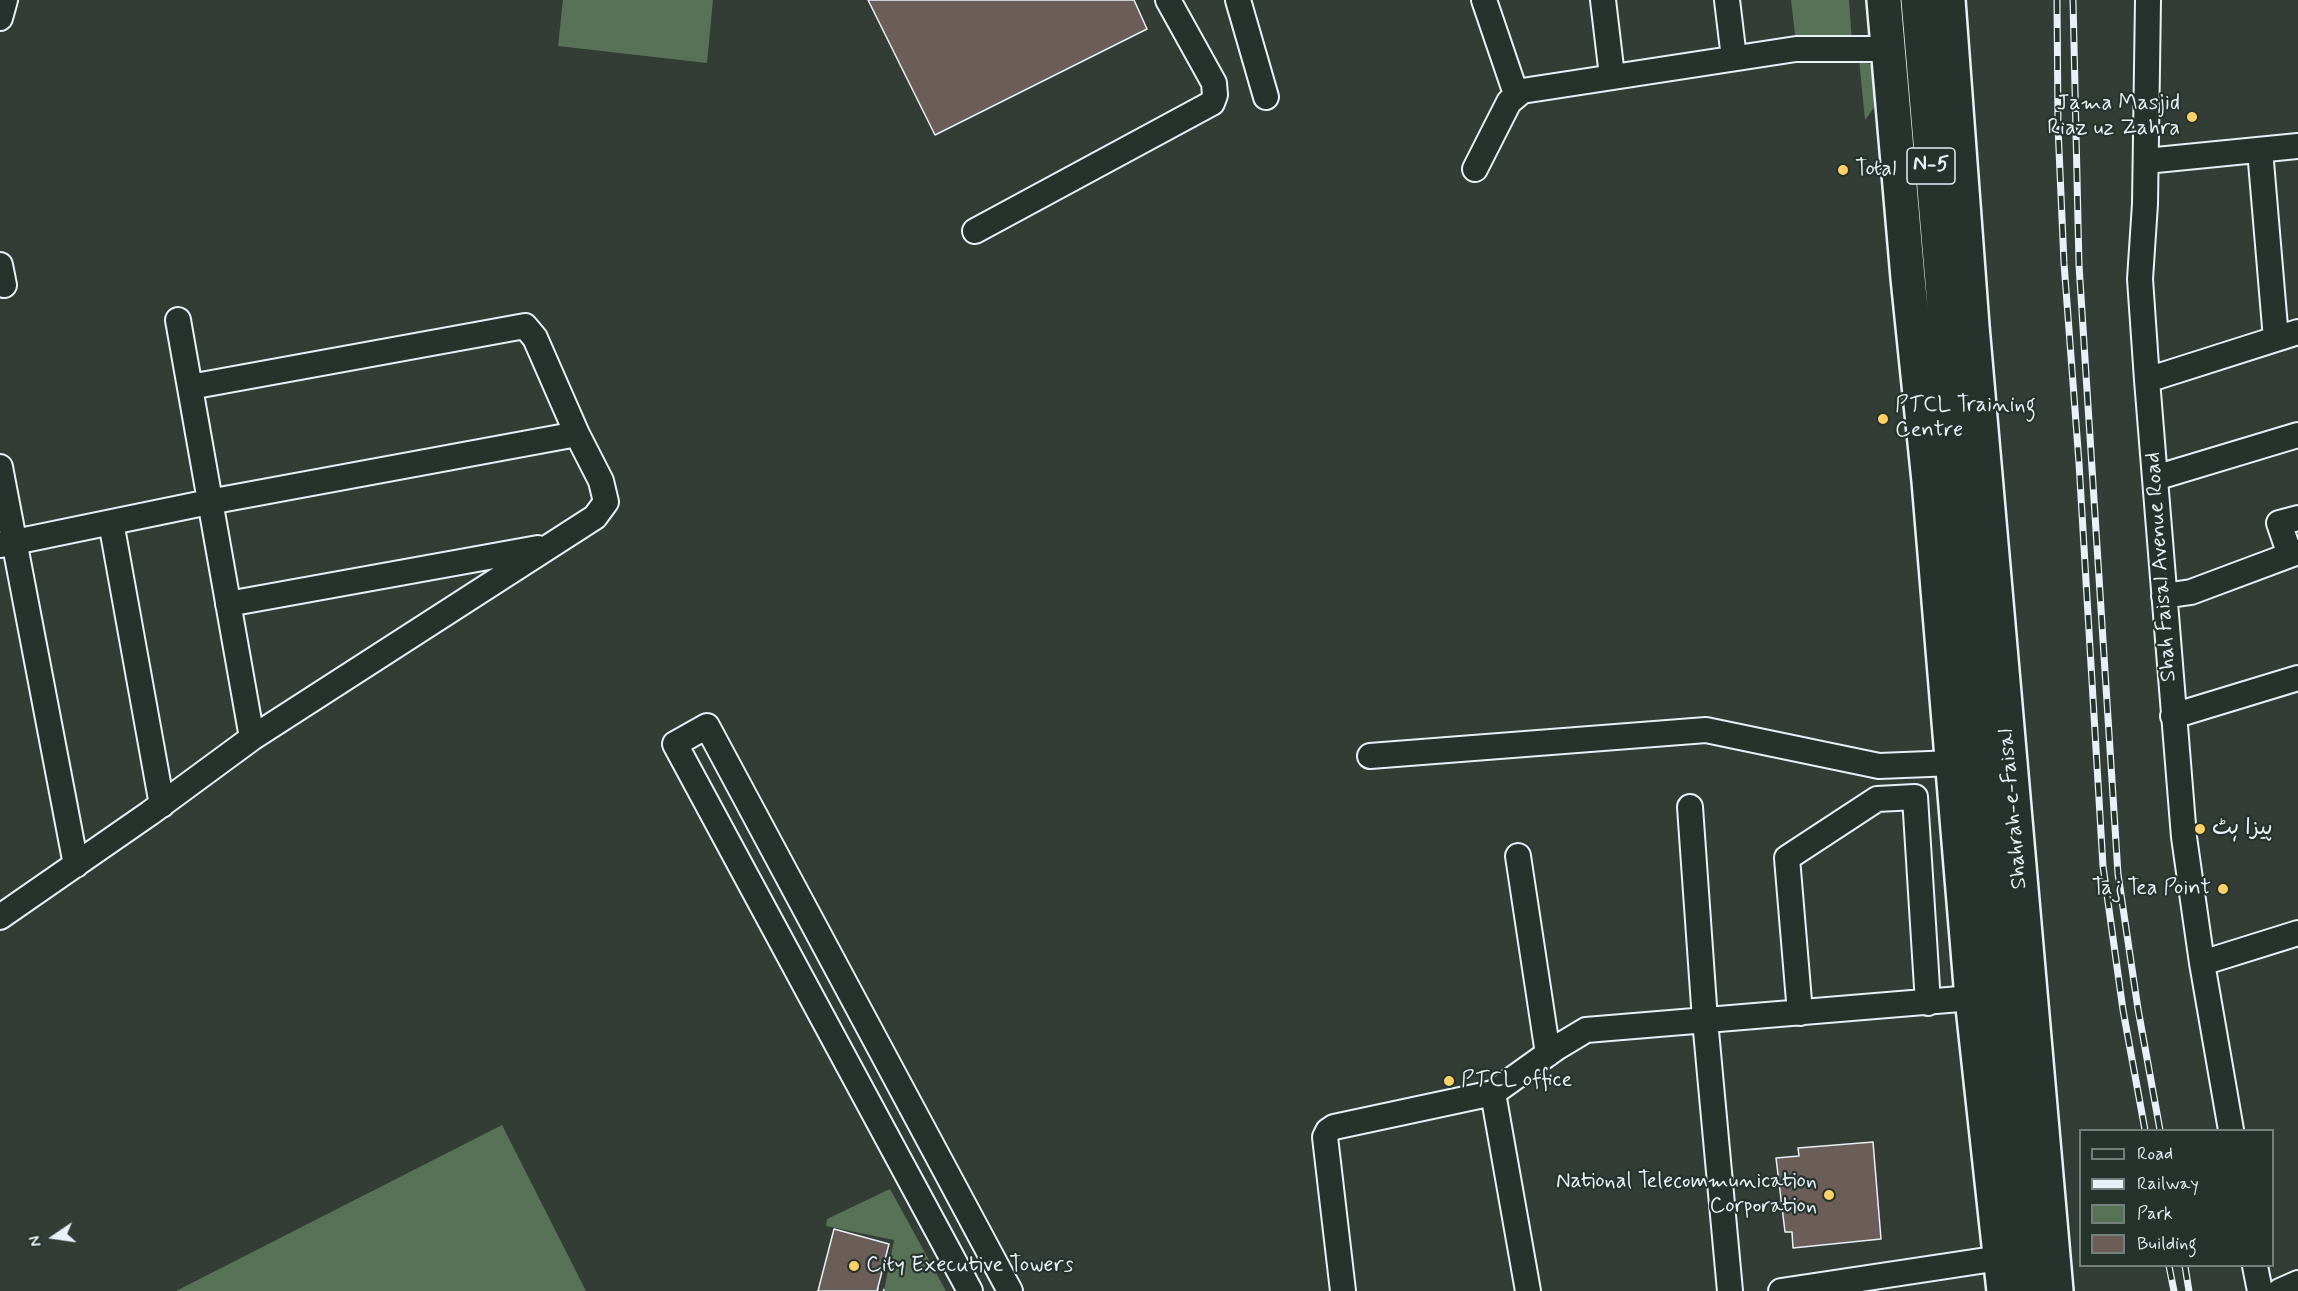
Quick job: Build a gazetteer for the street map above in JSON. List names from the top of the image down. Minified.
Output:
{"streets":{"highway":["N-5","Shahrah-e-Faisal"],"street":["Shah Faisal Avenue Road"]},"crossings":[["N-5","Shahrah-e-Faisal"]],"places":["Jama Masjid Riaz uz Zahra","Total","PTCL Training Centre","پیزا ہٹ","Taj Tea Point","PTCL office","National Telecommunication Corporation","City Executive Towers"],"legend":["Road","Railway","Park","Building"],"north":"left"}
